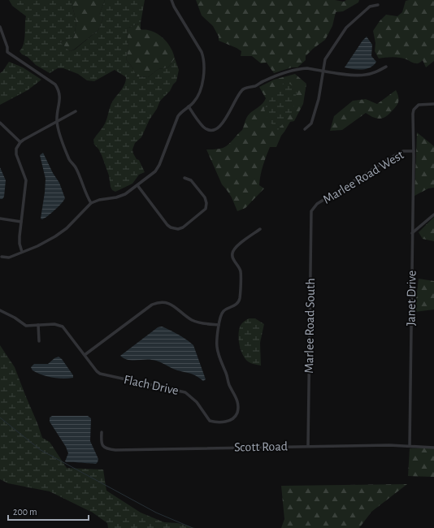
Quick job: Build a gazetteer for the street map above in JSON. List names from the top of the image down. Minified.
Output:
{"streets":{"street":["Marlee Road West","Janet Drive","Marlee Road South","Flach Drive","Scott Road"]},"crossings":[["Marlee Road West","Janet Drive"],["Marlee Road West","Marlee Road South"],["Janet Drive","Scott Road"],["Marlee Road South","Scott Road"]],"scale_bar":"200 m"}
